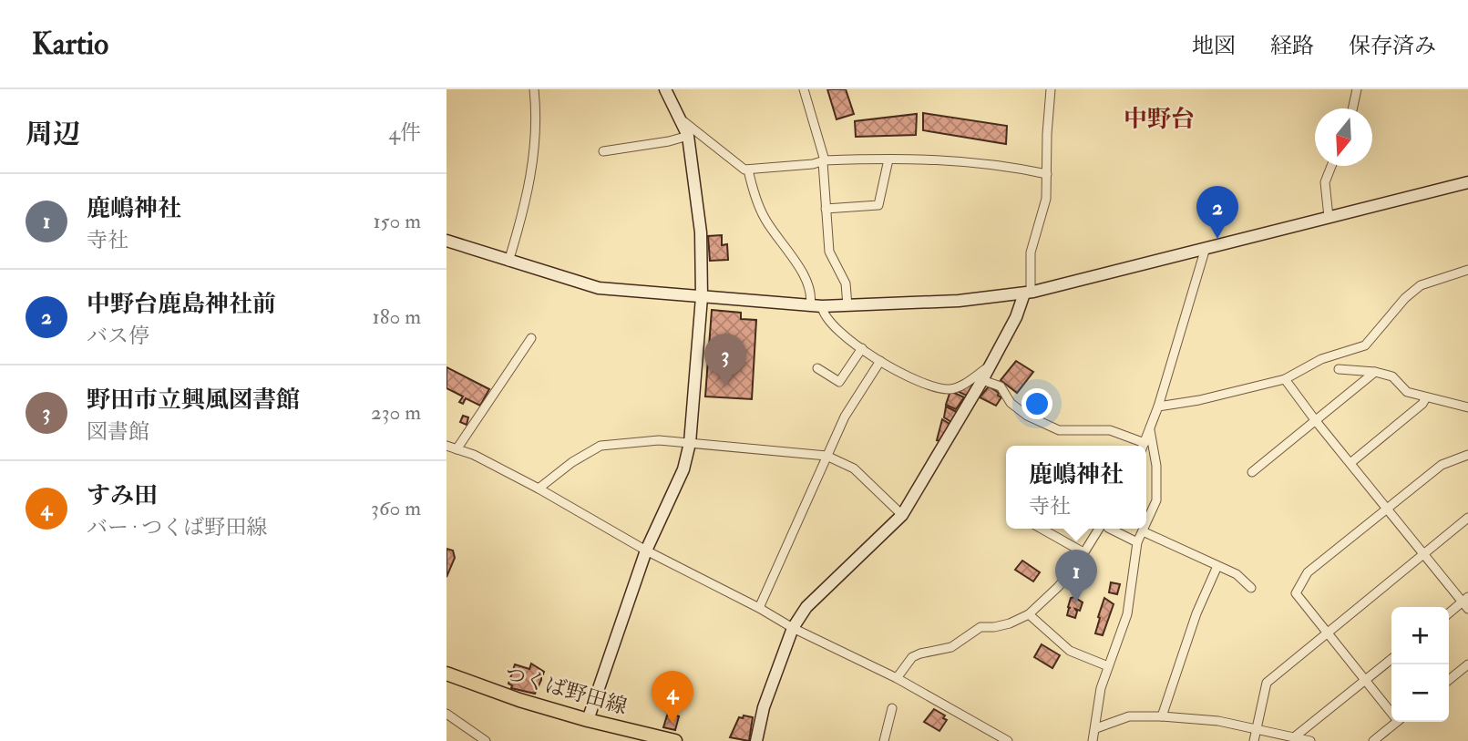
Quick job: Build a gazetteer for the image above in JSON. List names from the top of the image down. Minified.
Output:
{"streets":{"main road":["つくば野田線"]},"districts":["中野台"],"north":"bottom","page":{"header":"Kartio","nav":["地図","経路","保存済み"],"heading":["周辺","4件"],"list":[{"mark":"1","name":"鹿嶋神社","note":"寺社","value":"150 m"},{"mark":"2","name":"中野台鹿島神社前","note":"バス停","value":"180 m"},{"mark":"3","name":"野田市立興風図書館","note":"図書館","value":"230 m"},{"mark":"4","name":"すみ田","note":"バー · つくば野田線","value":"360 m"}],"pins":["2","3","1","4"],"popup":["鹿嶋神社","寺社"],"map_buttons":["+","−"]}}
